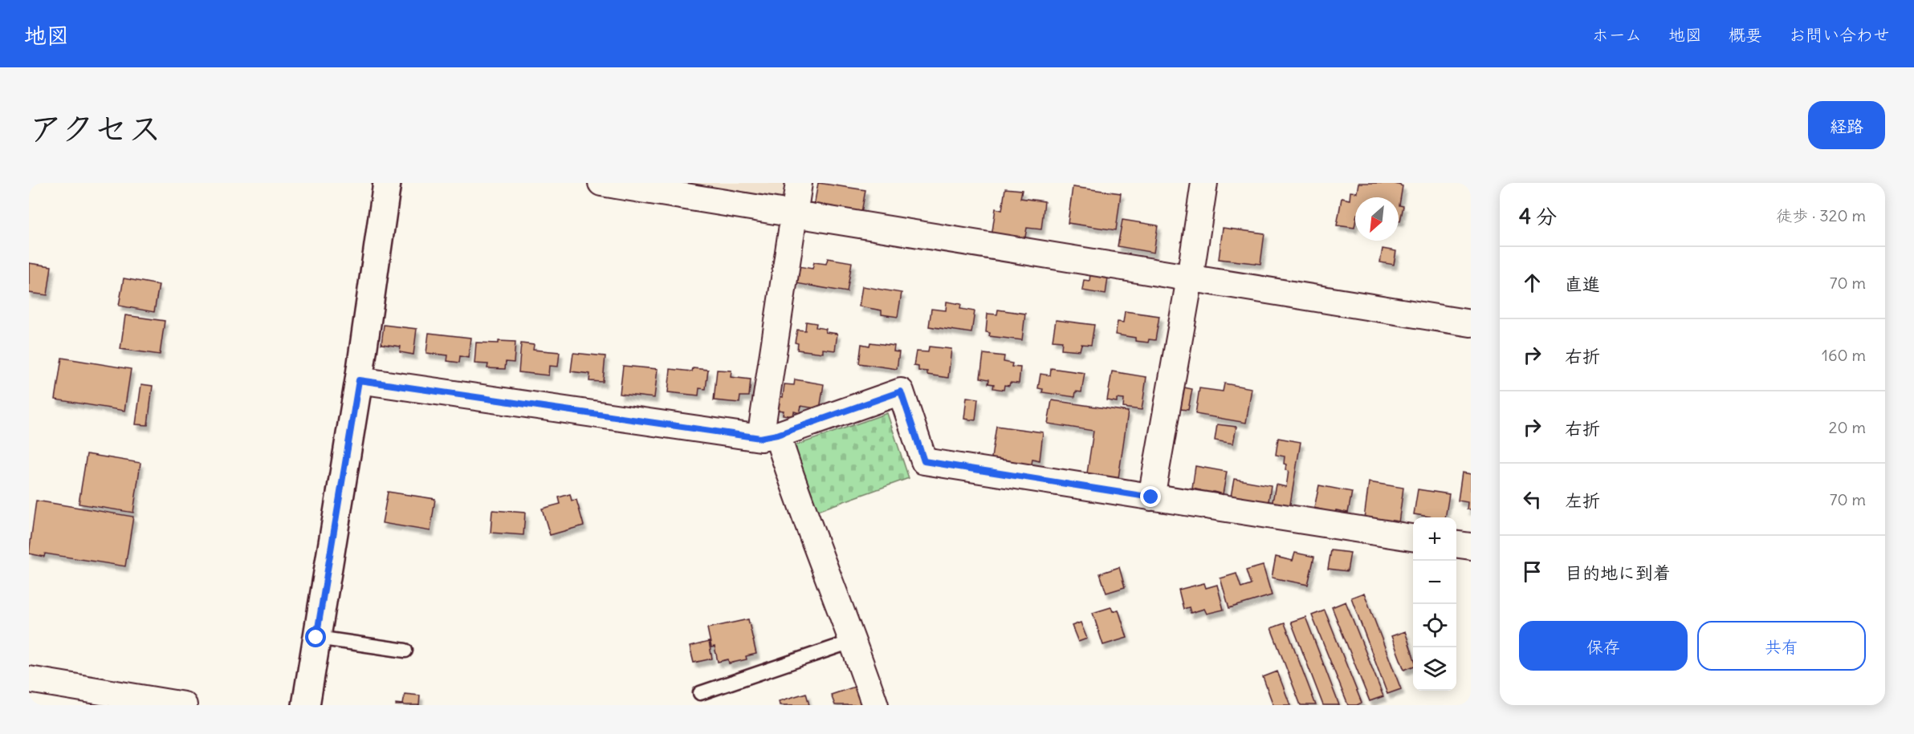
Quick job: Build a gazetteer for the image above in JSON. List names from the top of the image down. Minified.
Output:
{"north":"bottom left","page":{"header":"地図","nav":["ホーム","地図","概要","お問い合わせ"],"title":"アクセス","buttons":["経路",["保存","共有"]],"heading":["4 分","徒歩 · 320 m"],"list":[["直進","70 m"],["右折","160 m"],["右折","20 m"],["左折","70 m"],"目的地に到着"],"map_buttons":["+","−"]}}
